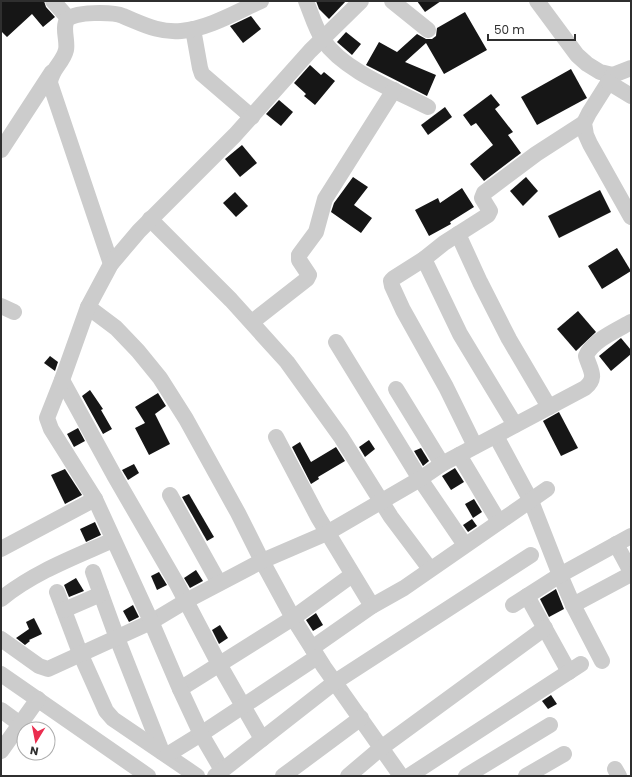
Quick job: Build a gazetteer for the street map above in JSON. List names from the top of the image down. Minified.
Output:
{"scale_bar":"50 m","north":"bottom"}
